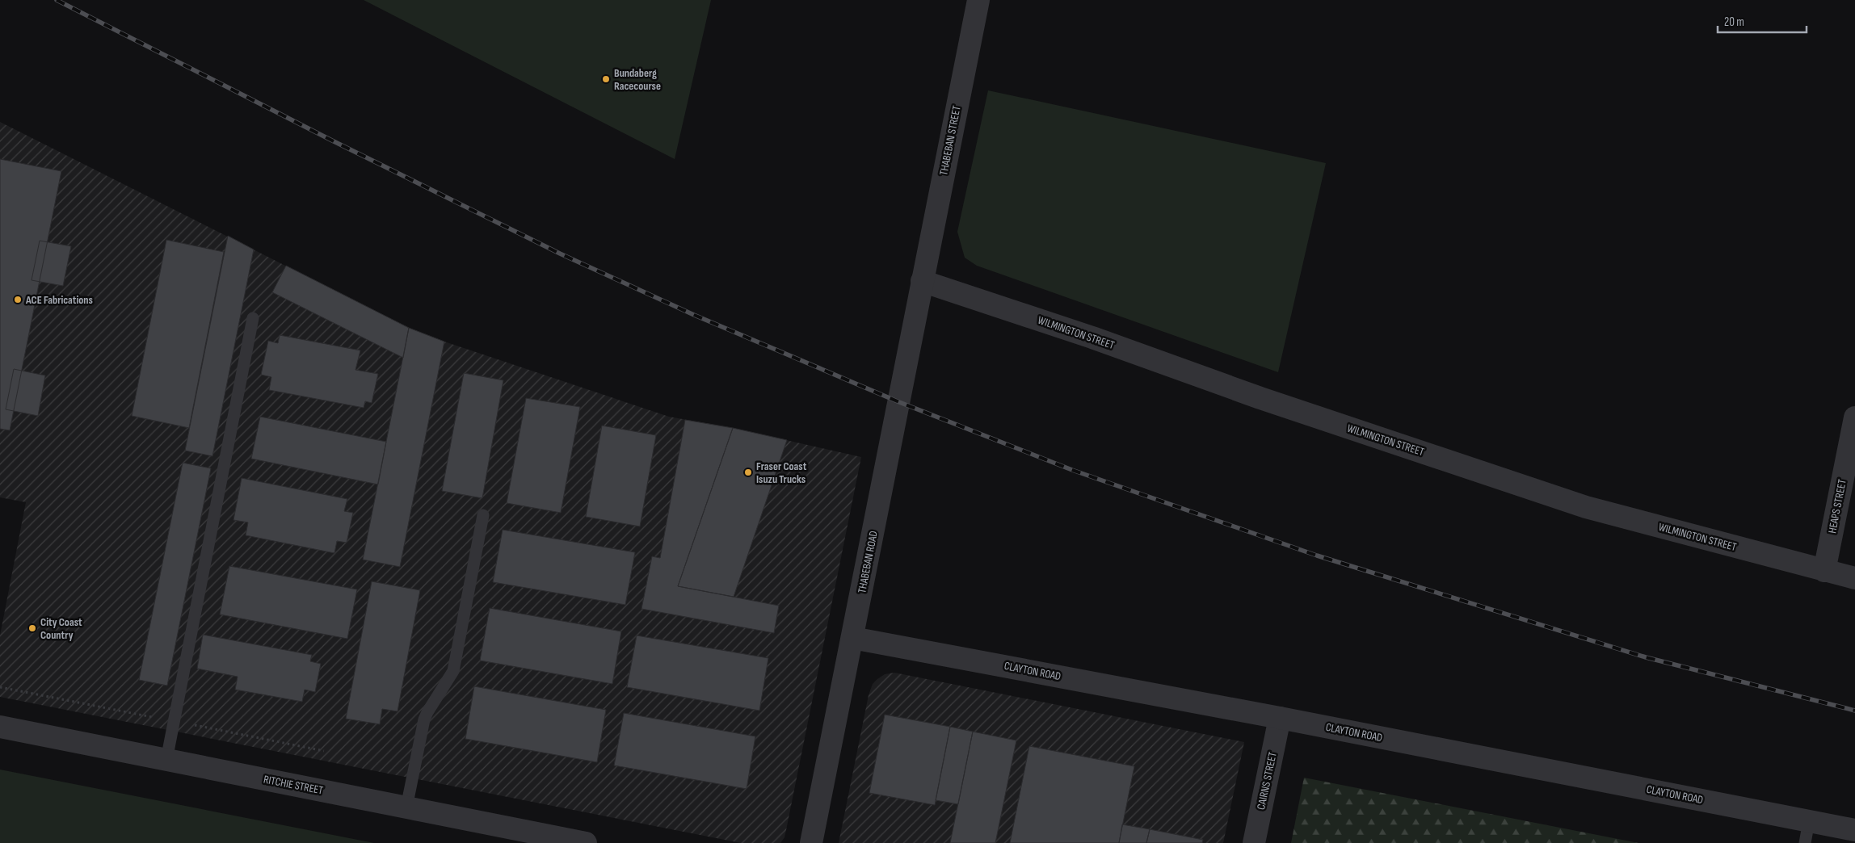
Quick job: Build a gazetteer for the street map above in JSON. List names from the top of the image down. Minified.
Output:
{"streets":{"street":["THABEBAN STREET","WILMINGTON STREET","HEAPS STREET","THABEBAN ROAD","CLAYTON ROAD","CAIRNS STREET","RITCHIE STREET"]},"crossings":[["THABEBAN STREET","WILMINGTON STREET"],["THABEBAN STREET","THABEBAN ROAD"],["WILMINGTON STREET","HEAPS STREET"],["WILMINGTON STREET","THABEBAN ROAD"],["THABEBAN ROAD","CLAYTON ROAD"],["CLAYTON ROAD","CAIRNS STREET"]],"places":["Bundaberg Racecourse","ACE Fabrications","Fraser Coast Isuzu Trucks","City Coast Country"],"scale_bar":"20 m"}
